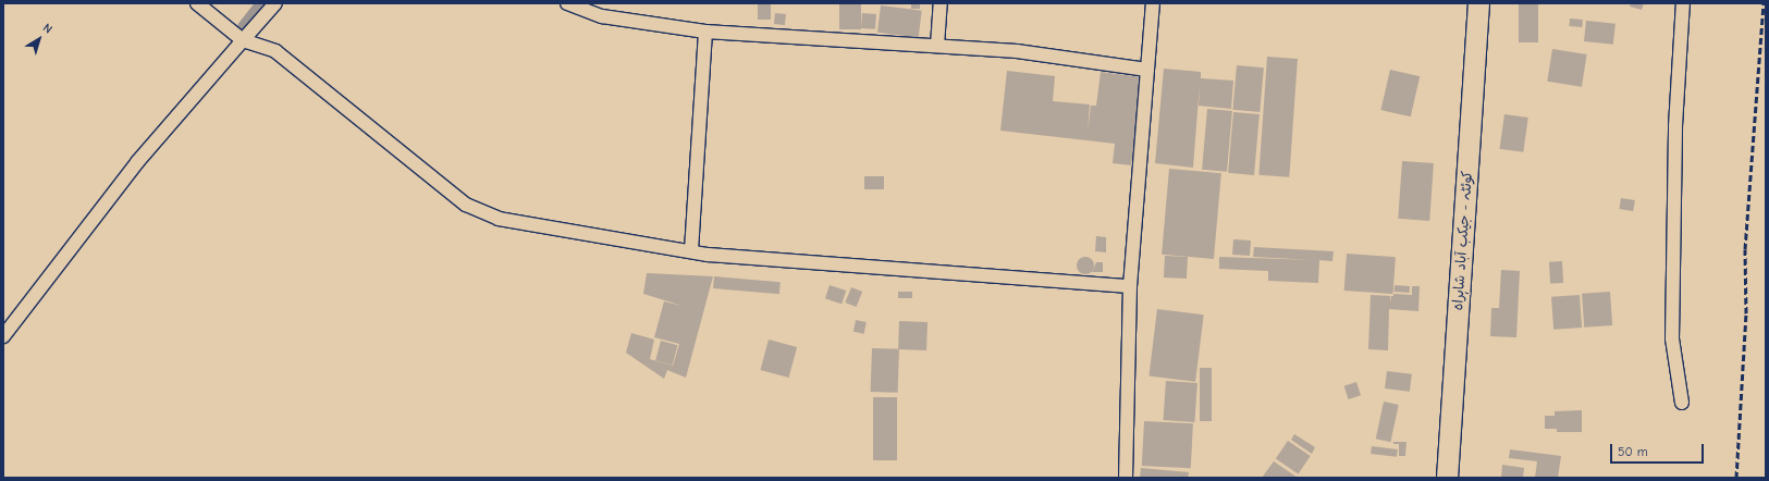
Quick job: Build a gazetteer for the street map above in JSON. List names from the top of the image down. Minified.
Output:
{"streets":{"highway":["کوئٹہ - جیکب آباد شاہراہ"]},"scale_bar":"50 m","north":"top right"}
